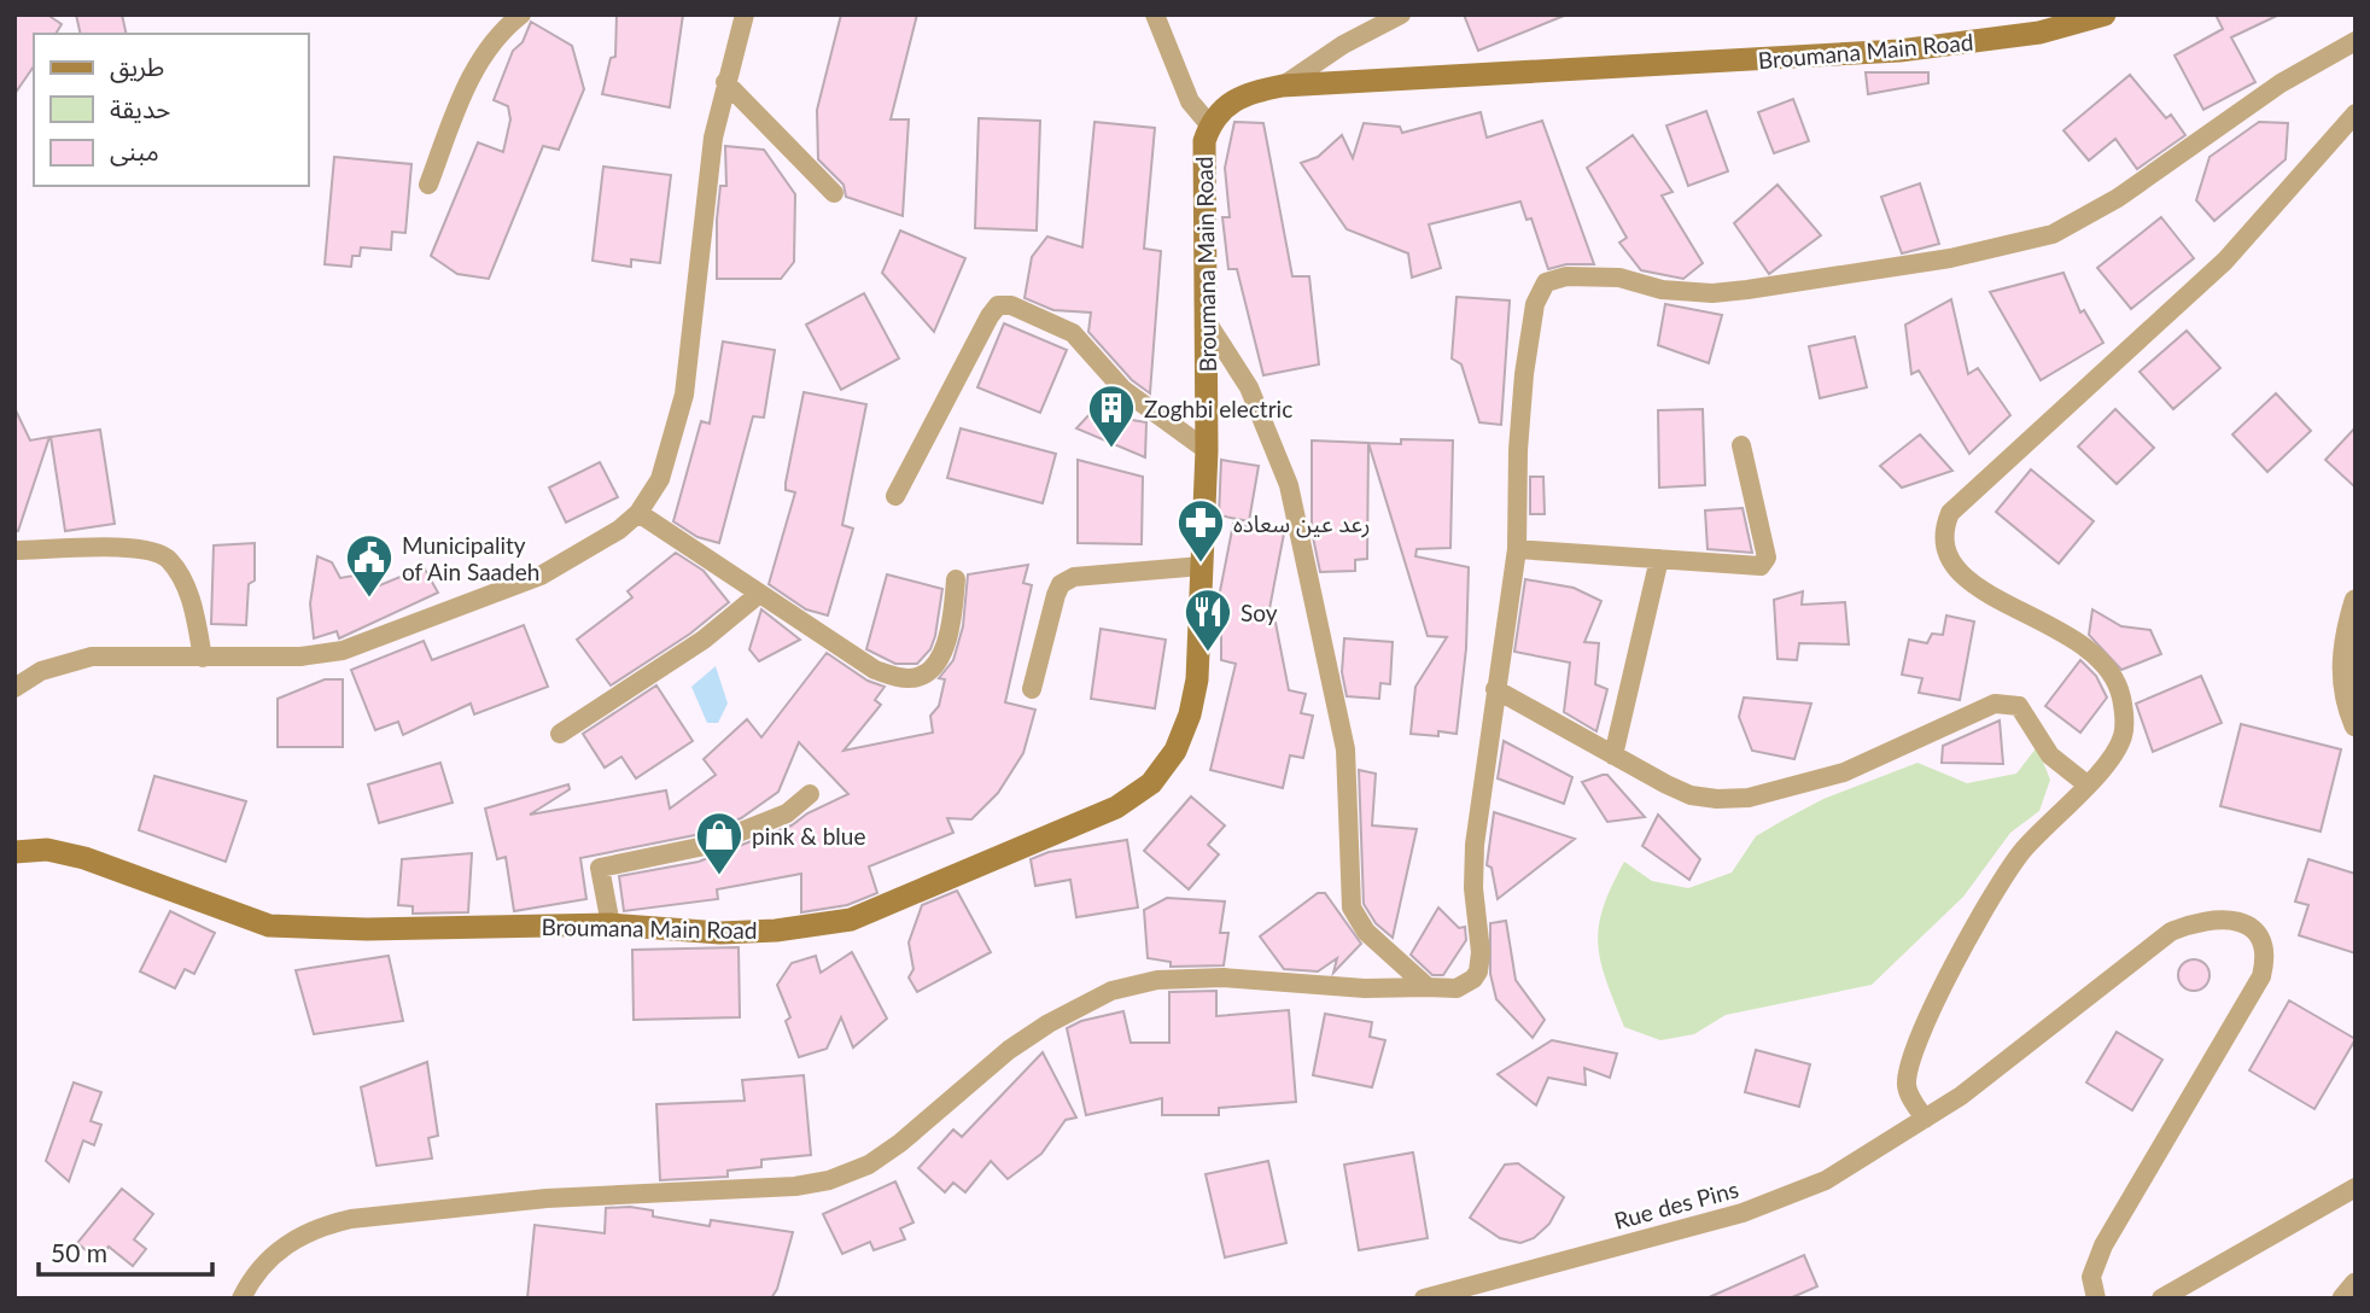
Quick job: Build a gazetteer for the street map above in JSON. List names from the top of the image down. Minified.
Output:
{"streets":{"main road":["Broumana Main Road"],"street":["Rue des Pins"]},"places":{"building":["Zoghbi electric"],"pharmacy":["رعد عين سعاده"],"public building":["Municipality of Ain Saadeh"],"restaurant":["Soy"],"shop":["pink & blue"]},"legend":["طريق","حديقة","مبنى"],"scale_bar":"50 m"}
